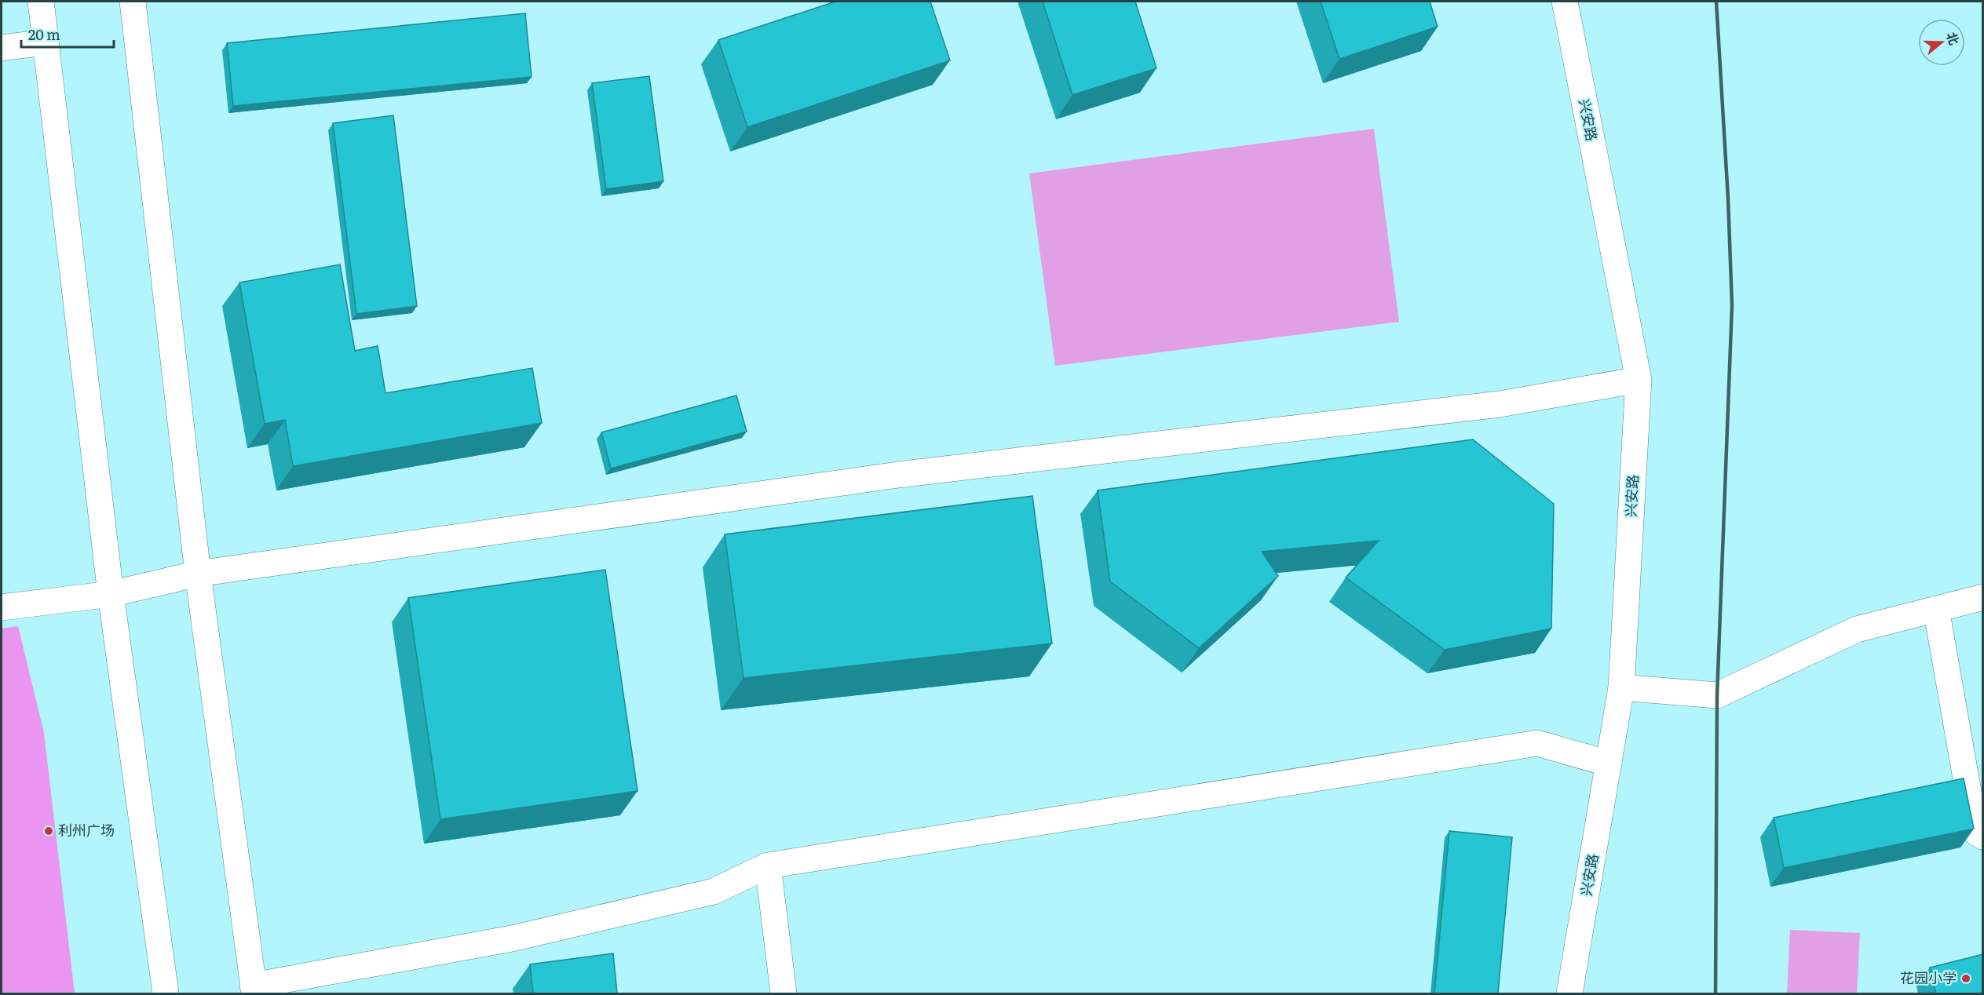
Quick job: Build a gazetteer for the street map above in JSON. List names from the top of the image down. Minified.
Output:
{"streets":{"main road":["兴安路"]},"places":["利州广场","花园小学"],"scale_bar":"20 m","north":"right"}
